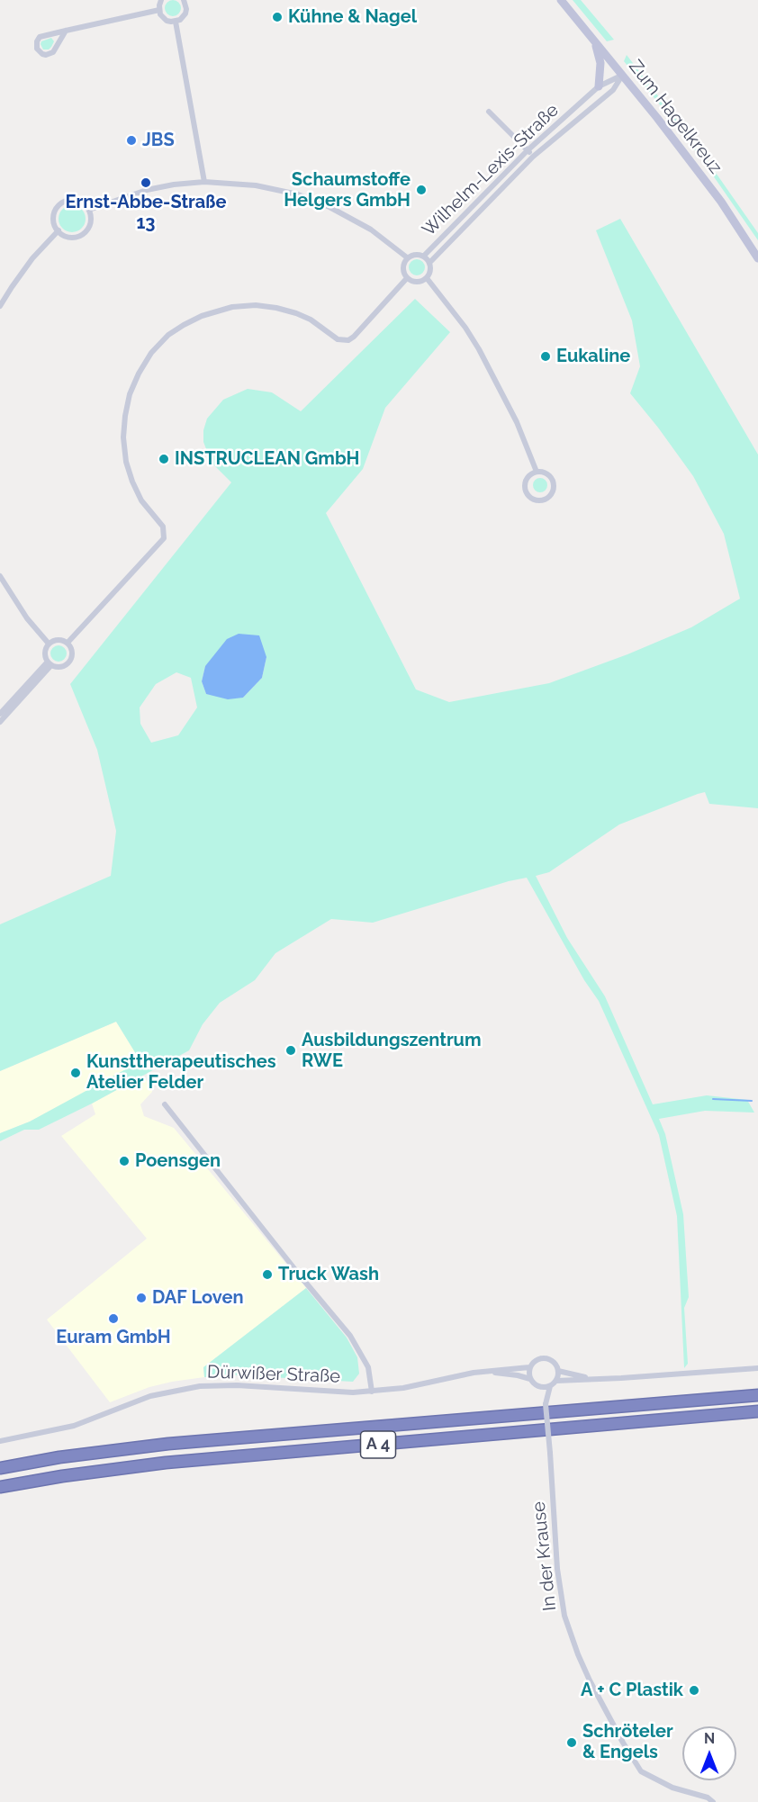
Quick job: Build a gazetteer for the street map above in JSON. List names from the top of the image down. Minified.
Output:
{"streets":{"highway":["A 4"],"main road":["Zum Hagelkreuz"],"street":["Wilhelm-Lexis-Straße","Dürwißer Straße","In der Krause"]},"crossings":[["Zum Hagelkreuz","Wilhelm-Lexis-Straße"],["Dürwißer Straße","In der Krause"]],"places":["Kühne & Nagel","JBS","Ernst-Abbe-Straße 13","Schaumstoffe Helgers GmbH","Eukaline","INSTRUCLEAN GmbH","Ausbildungszentrum RWE","Kunsttherapeutisches Atelier Felder","Poensgen","Truck Wash","DAF Loven","Euram GmbH","A + C Plastik","Schröteler & Engels"],"north":"top"}
